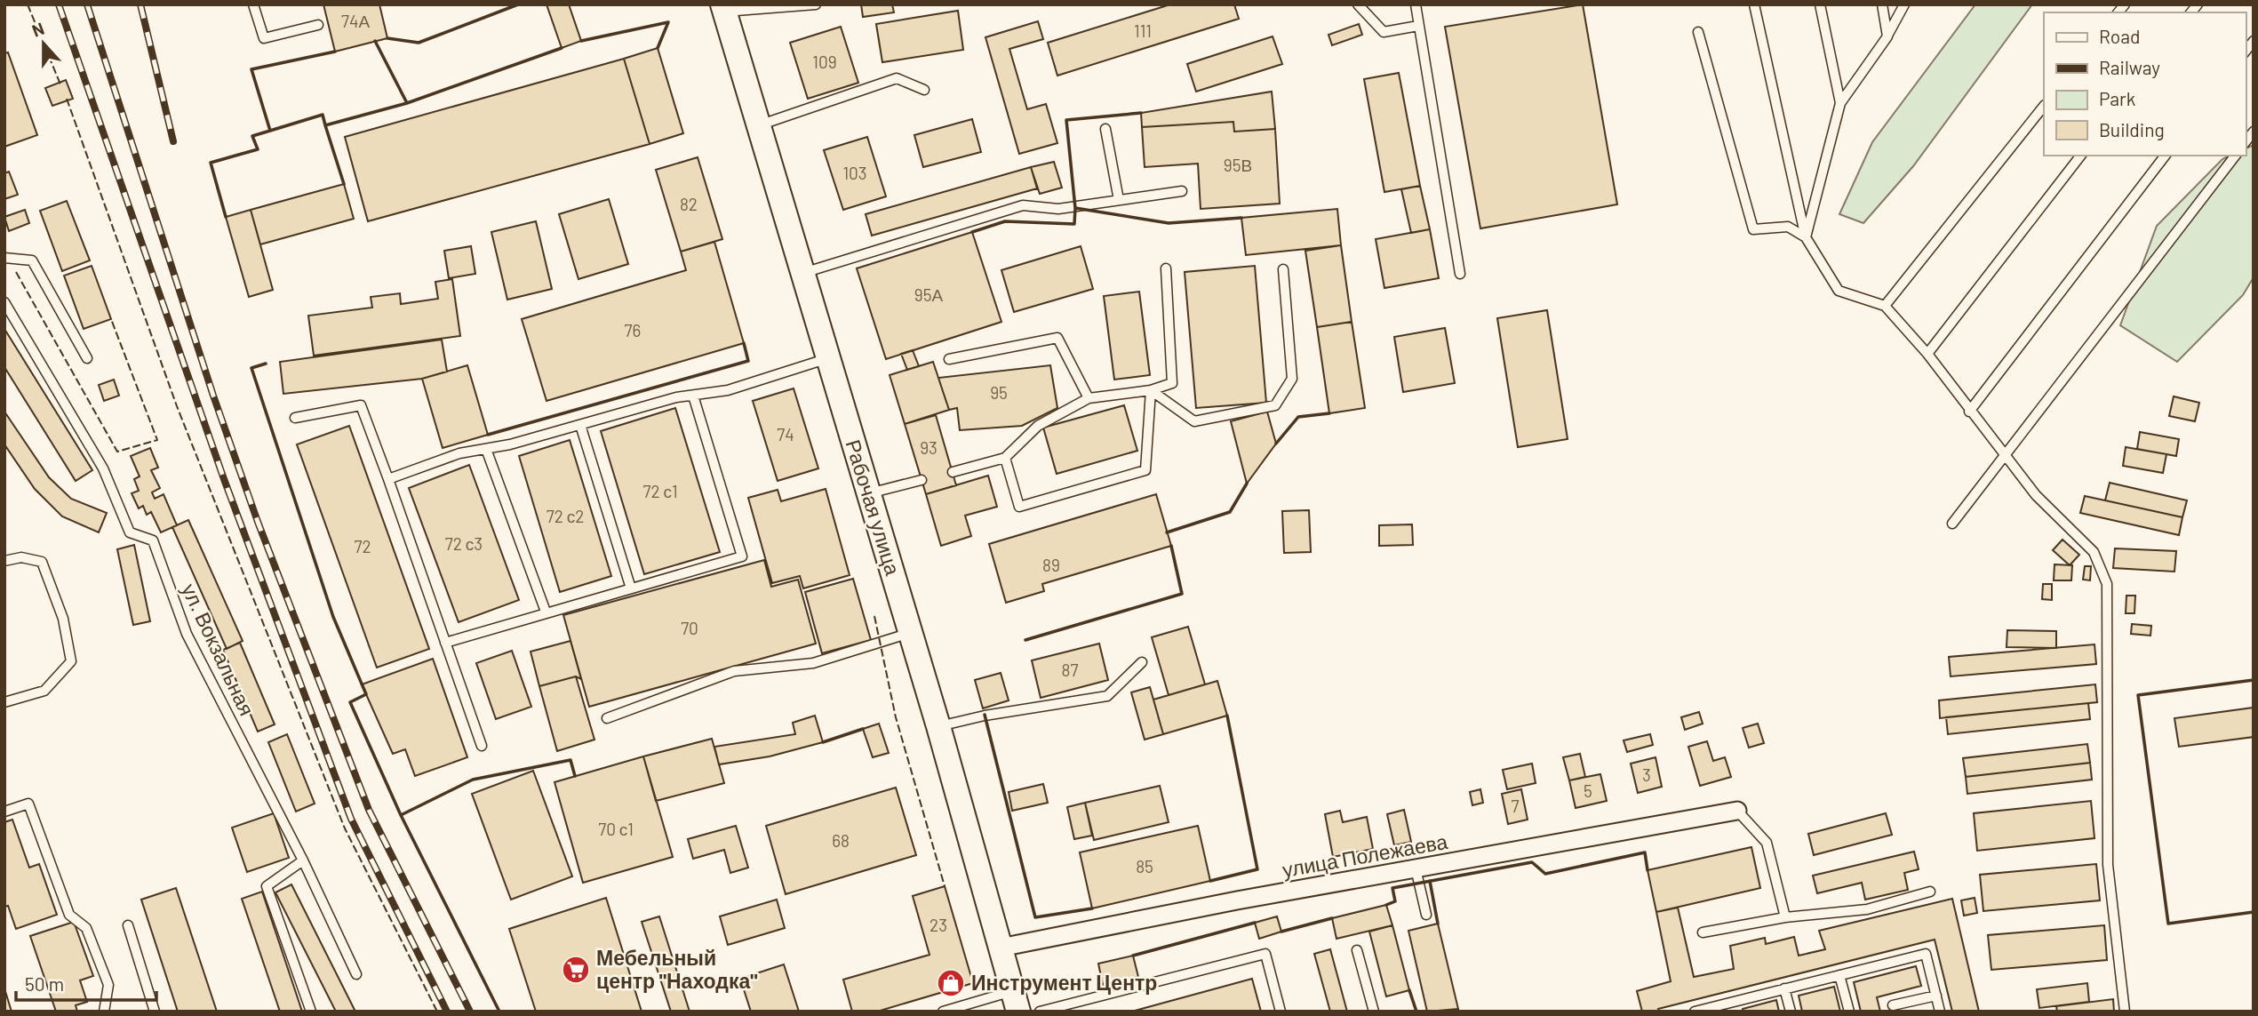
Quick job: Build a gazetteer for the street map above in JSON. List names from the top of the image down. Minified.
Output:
{"streets":{"street":["Рабочая улица","улица Полежаева"],"lane":["ул. Вокзальная"]},"crossings":[["Рабочая улица","улица Полежаева"]],"places":{"supermarket":["Мебельный центр \"Находка\""],"shop":["Инструмент Центр"]},"house_numbers":["74А","111","109","95В","103","82","95А","76","95","74","93","72 с1","72 с2","72 с3","72","89","70","87","3","5","7","70 с1","68","85","23"],"legend":["Road","Railway","Park","Building"],"scale_bar":"50 m","north":"top"}
